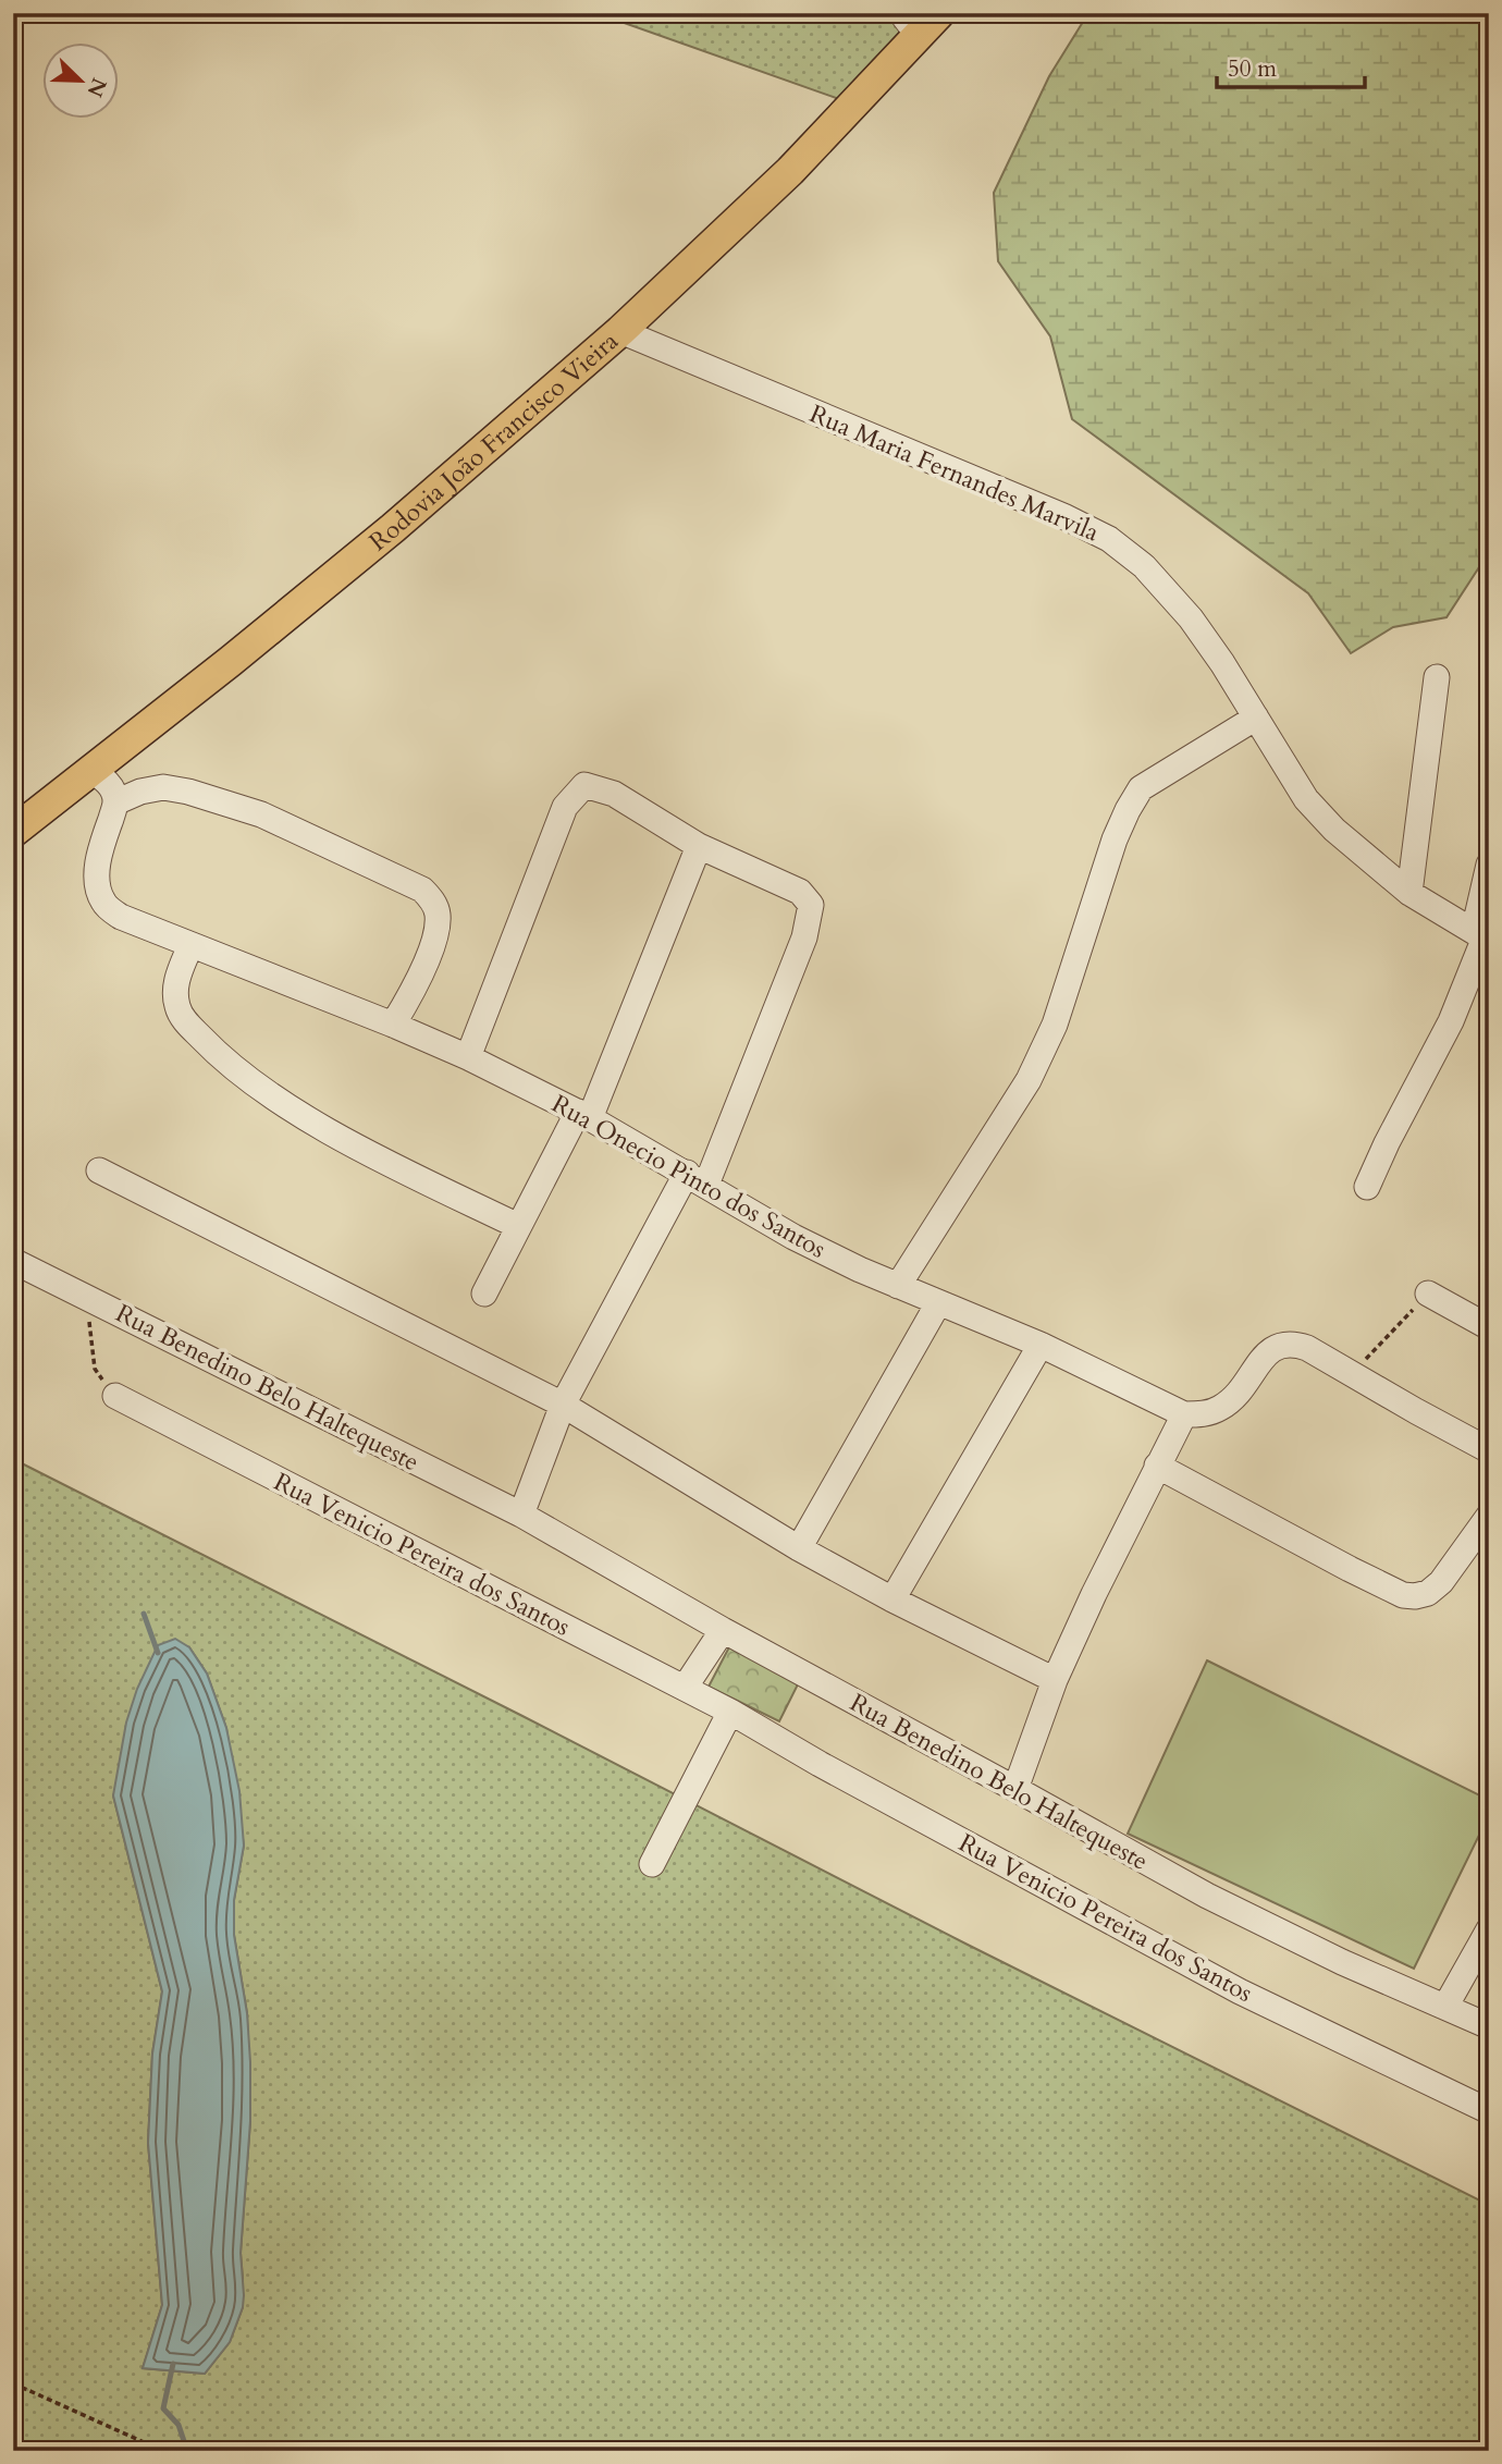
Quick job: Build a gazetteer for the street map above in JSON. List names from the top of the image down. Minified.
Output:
{"streets":{"main road":["Rodovia João Francisco Vieira"],"street":["Rua Maria Fernandes Marvila","Rua Onecio Pinto dos Santos","Rua Benedino Belo Haltequeste","Rua Venicio Pereira dos Santos"]},"crossings":[["Rodovia João Francisco Vieira","Rua Maria Fernandes Marvila"]],"scale_bar":"50 m","north":"bottom right"}
